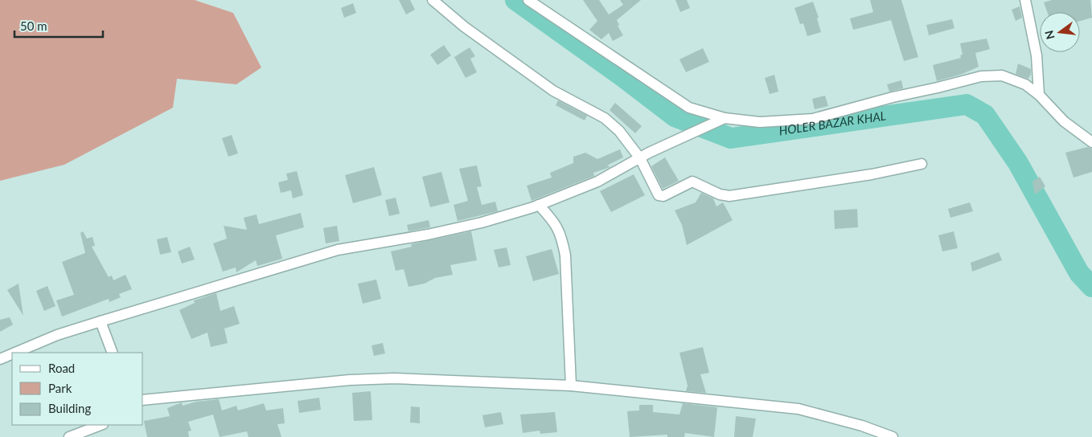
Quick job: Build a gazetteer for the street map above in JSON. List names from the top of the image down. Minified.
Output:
{"water":["HOLER BAZAR KHAL"],"legend":["Road","Park","Building"],"scale_bar":"50 m","north":"left"}
